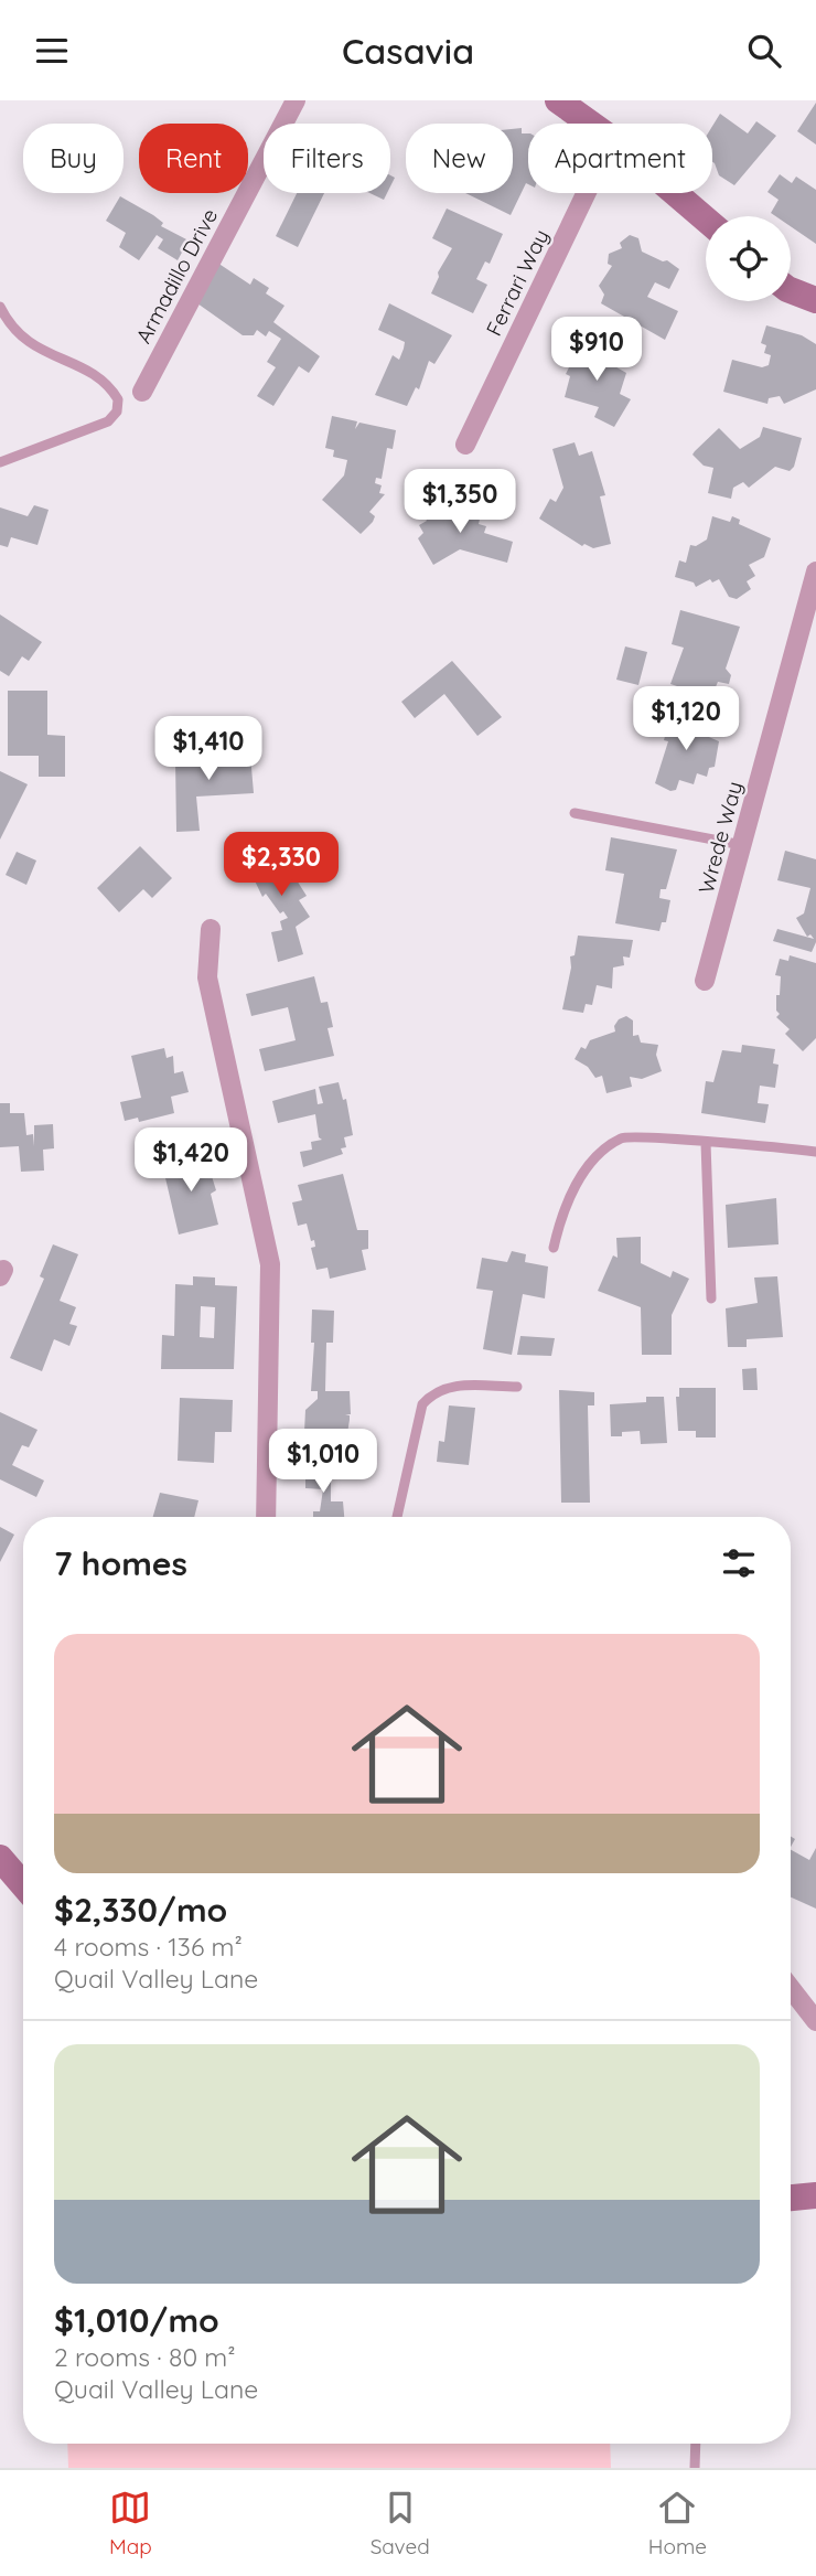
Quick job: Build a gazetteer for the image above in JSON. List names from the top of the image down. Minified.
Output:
{"streets":{"street":["Armadillo Drive","Ferrari Way","Wrede Way"]},"page":{"header":"Casavia","chip":["Buy","Rent","Filters","New","Apartment"],"price":["$910","$1,350","$1,120","$1,410","$2,330","$1,420","$1,010"],"heading":"7 homes","list":[{"name":"$2,330/mo","note":"4 rooms · 136 m² · Quail Valley Lane"},{"name":"$1,010/mo","note":"2 rooms · 80 m² · Quail Valley Lane"}],"tabs":["Map","Saved","Home"]}}
